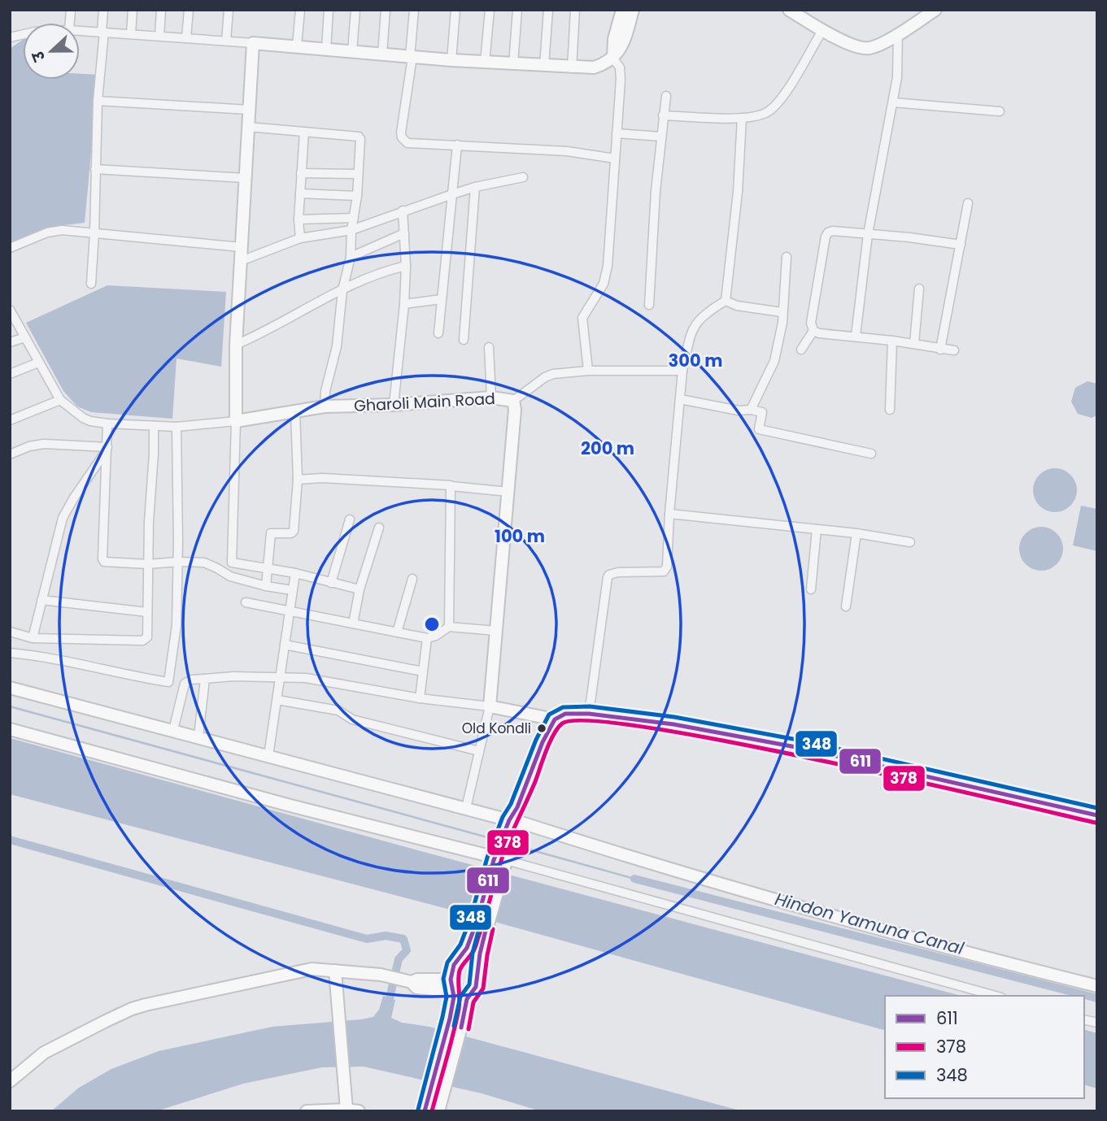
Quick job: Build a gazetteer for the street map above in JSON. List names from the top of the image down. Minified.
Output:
{"streets":{"street":["Gharoli Main Road"]},"water":["Hindon Yamuna Canal"],"places":["Old Kondli"],"lines":["transit line 348","transit line 611","transit line 378"],"legend":["611","378","348"],"north":"left","rings":["300 m","200 m","100 m"]}
